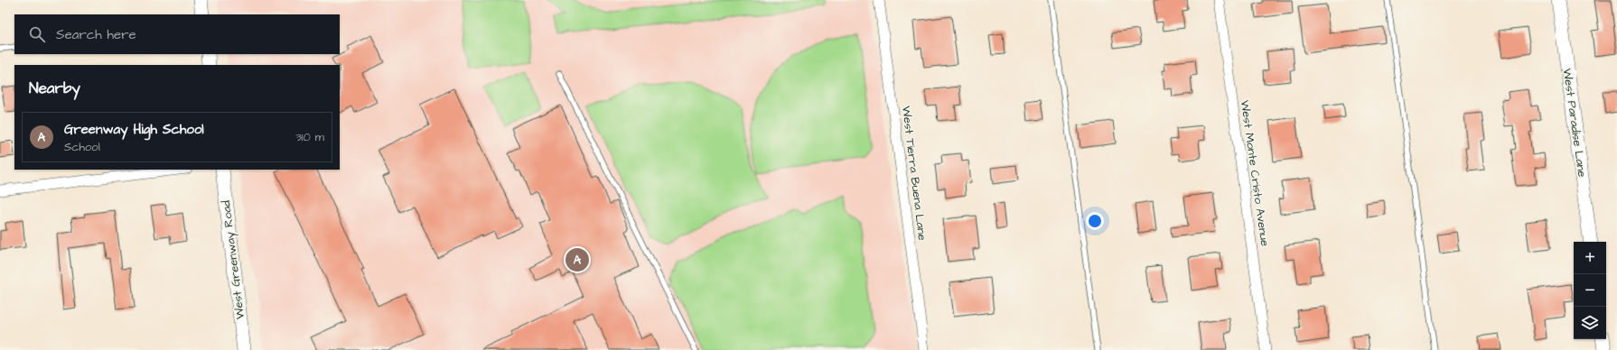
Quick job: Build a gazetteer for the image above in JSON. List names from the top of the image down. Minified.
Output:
{"streets":{"street":["West Paradise Lane","West Tierra Buena Lane","West Monte Cristo Avenue","West Greenway Road"]},"page":{"search":"Search here","heading":"Nearby","list":[{"mark":"A","name":"Greenway High School","note":"School","value":"310 m"}],"map_buttons":["+","−"],"pins":"A"}}
